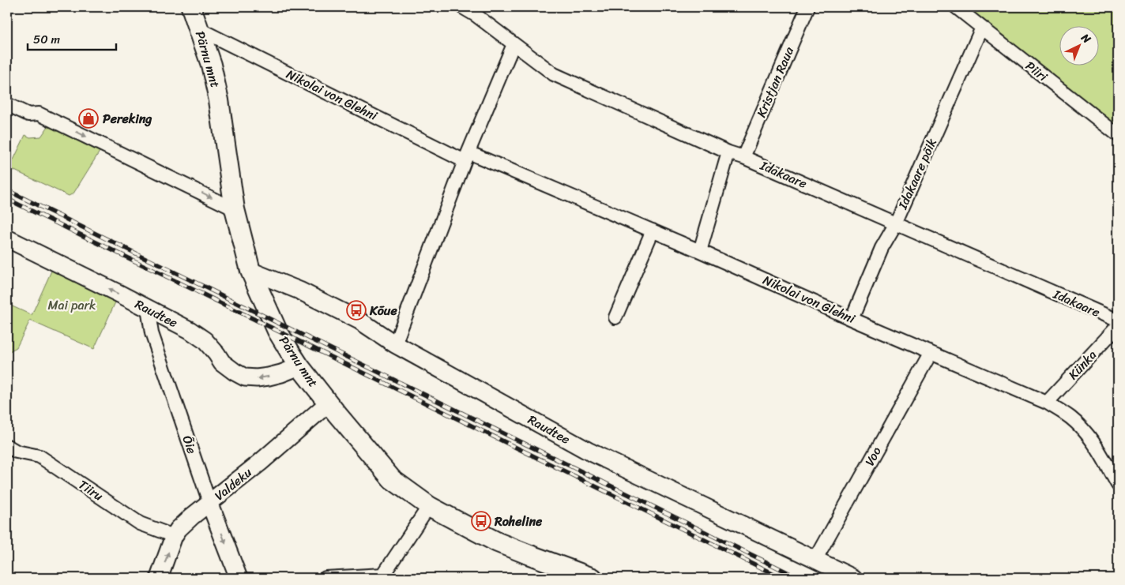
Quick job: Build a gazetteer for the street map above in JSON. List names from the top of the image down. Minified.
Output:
{"streets":{"main road":["Pärnu mnt"],"street":["Piiri","Kristjan Raua","Nikolai von Glehni","Idakaare põik","Idakaare","Raudtee","Künka","Õie","Voo","Valdeku","Tiiru"]},"crossings":[["Pärnu mnt","Nikolai von Glehni"],["Pärnu mnt","Raudtee"],["Pärnu mnt","Valdeku"],["Piiri","Idakaare põik"],["Kristjan Raua","Idakaare"],["Nikolai von Glehni","Idakaare põik"],["Nikolai von Glehni","Künka"],["Nikolai von Glehni","Voo"],["Idakaare põik","Idakaare"],["Raudtee","Õie"],["Raudtee","Voo"],["Õie","Valdeku"],["Valdeku","Tiiru"]],"parks":["Mai park"],"places":{"shop":["Pereking"],"bus stop":["Kõue","Roheline"]},"scale_bar":"50 m","north":"top right"}
